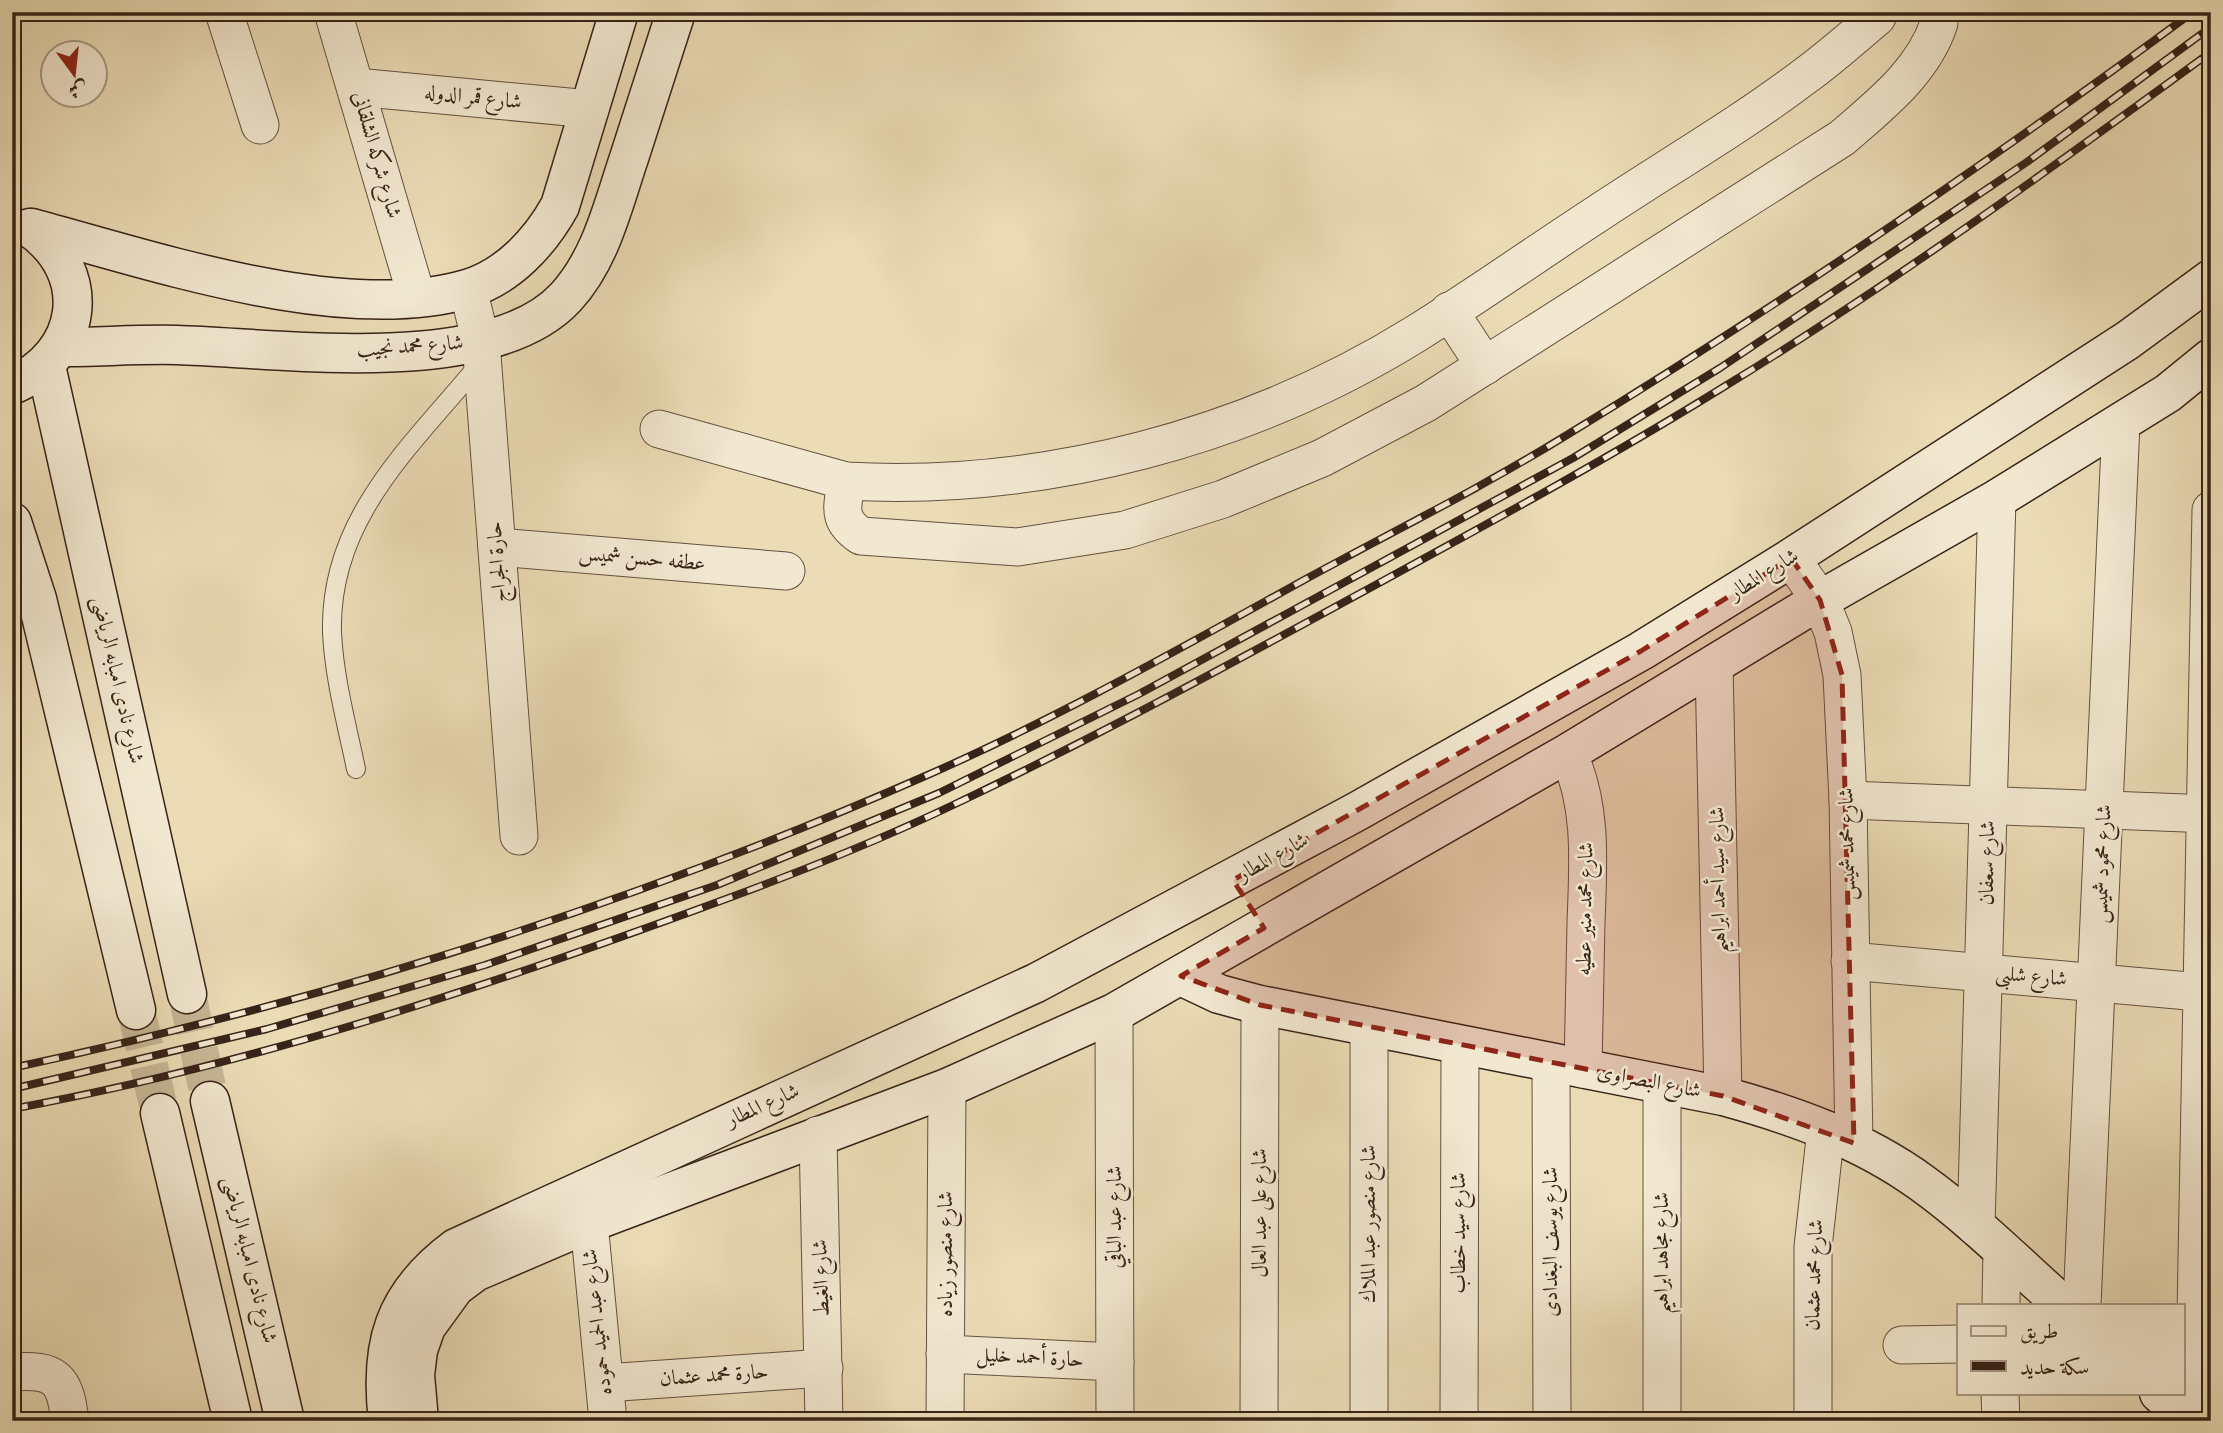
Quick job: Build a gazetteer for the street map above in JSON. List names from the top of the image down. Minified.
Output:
{"streets":{"street":["شارع قمر الدوله","شارع شركه الشلقانى","شارع محمد نجيب","عطفه حسن شميس","حارة الجراج","شارع المطار","شارع نادى امبابه الرياضى","شارع محمد شميس","شارع سعفان","شارع محمود شميس","شارع سيد أحمد ابراهيم","شارع محمد منير عطيه","شارع شلبى","شارع البصراوى","شارع على عبد العال","شارع عبد الباقي","شارع منصور عبد الملاك","شارع سيد خطاب","شارع يوسف البغدادى","شارع مجاهد ابراهيم","شارع منصور زياده","شارع محمد عثمان","شارع الغيط","شارع عبد الحميد حموده","حارة أحمد خليل","حارة محمد عثمان"]},"crossings":[["شارع قمر الدوله","شارع شركه الشلقانى"],["شارع محمد نجيب","حارة الجراج"],["شارع محمد نجيب","شارع نادى امبابه الرياضى"],["عطفه حسن شميس","حارة الجراج"],["شارع المطار","شارع محمد شميس"],["شارع محمد شميس","شارع شلبى"],["شارع محمد شميس","شارع البصراوى"],["شارع محمد شميس","شارع محمد عثمان"],["شارع سعفان","شارع شلبى"],["شارع سعفان","شارع البصراوى"],["شارع محمود شميس","شارع شلبى"],["شارع سيد أحمد ابراهيم","شارع البصراوى"],["شارع محمد منير عطيه","شارع البصراوى"],["شارع محمد منير عطيه","شارع يوسف البغدادى"],["شارع البصراوى","شارع على عبد العال"],["شارع البصراوى","شارع منصور عبد الملاك"],["شارع البصراوى","شارع سيد خطاب"],["شارع البصراوى","شارع يوسف البغدادى"],["شارع البصراوى","شارع مجاهد ابراهيم"],["شارع البصراوى","شارع محمد عثمان"],["شارع عبد الباقي","حارة أحمد خليل"],["شارع منصور زياده","حارة أحمد خليل"],["شارع الغيط","حارة محمد عثمان"],["شارع عبد الحميد حموده","حارة محمد عثمان"]],"legend":["طريق","سكة حديد"],"north":"bottom"}
